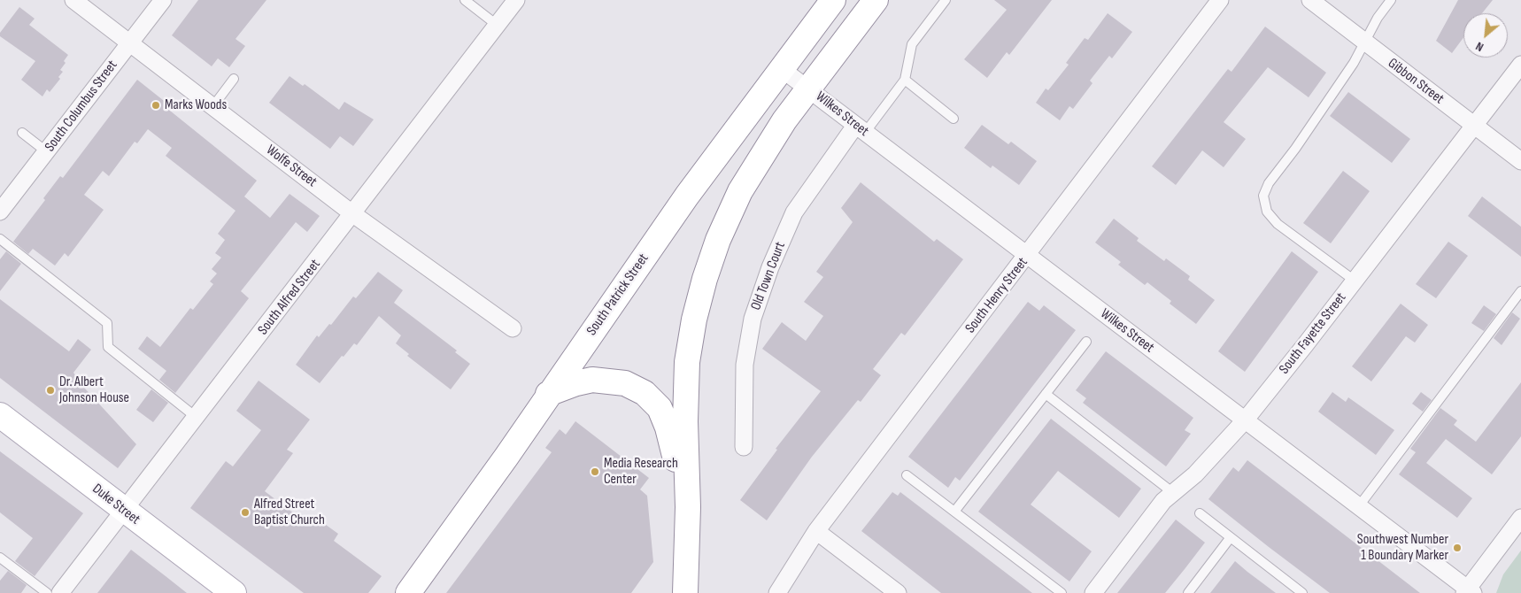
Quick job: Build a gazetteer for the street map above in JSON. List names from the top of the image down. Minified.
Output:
{"streets":{"main road":["South Patrick Street","Duke Street"],"street":["Gibbon Street","South Columbus Street","Wilkes Street","Wolfe Street","Old Town Court","South Henry Street","South Alfred Street","South Fayette Street"]},"crossings":[["Gibbon Street","South Fayette Street"],["South Columbus Street","Wolfe Street"],["Wilkes Street","Old Town Court"],["Wilkes Street","South Patrick Street"],["Wilkes Street","South Henry Street"],["Wilkes Street","South Fayette Street"],["Wolfe Street","South Alfred Street"],["South Alfred Street","Duke Street"]],"places":["Marks Woods","Dr. Albert Johnson House","Media Research Center","Alfred Street Baptist Church","Southwest Number 1 Boundary Marker"],"north":"bottom left"}
